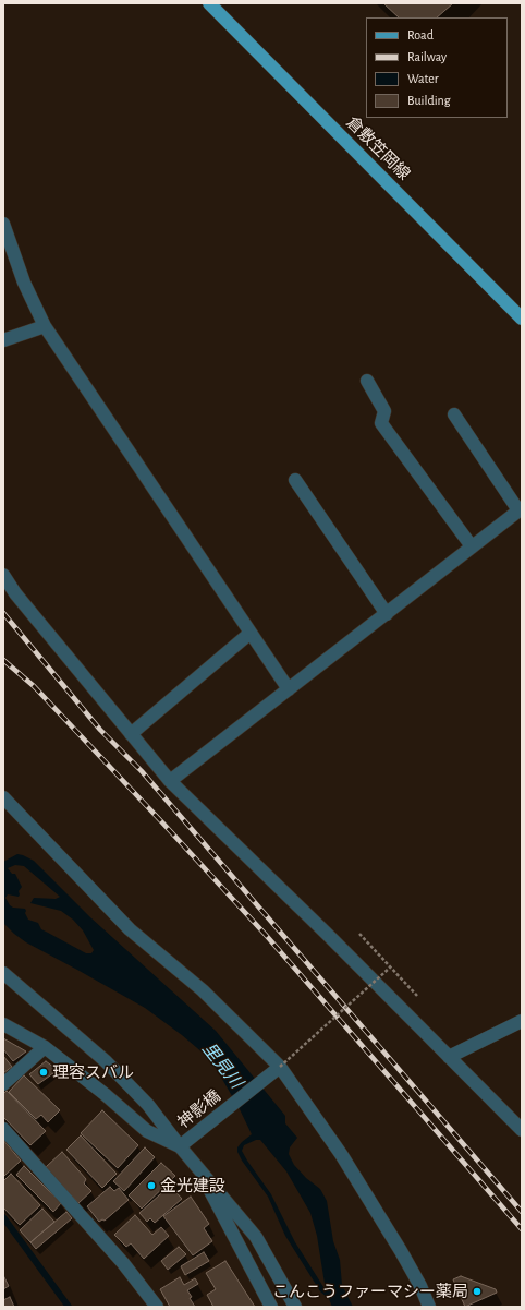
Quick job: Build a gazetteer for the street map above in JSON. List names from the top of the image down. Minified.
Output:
{"streets":{"main road":["倉敷笠岡線"],"street":["神影橋"]},"water":["里見川"],"places":["理容スバル","金光建設","こんこうファーマシー薬局"],"legend":["Road","Railway","Water","Building"]}
